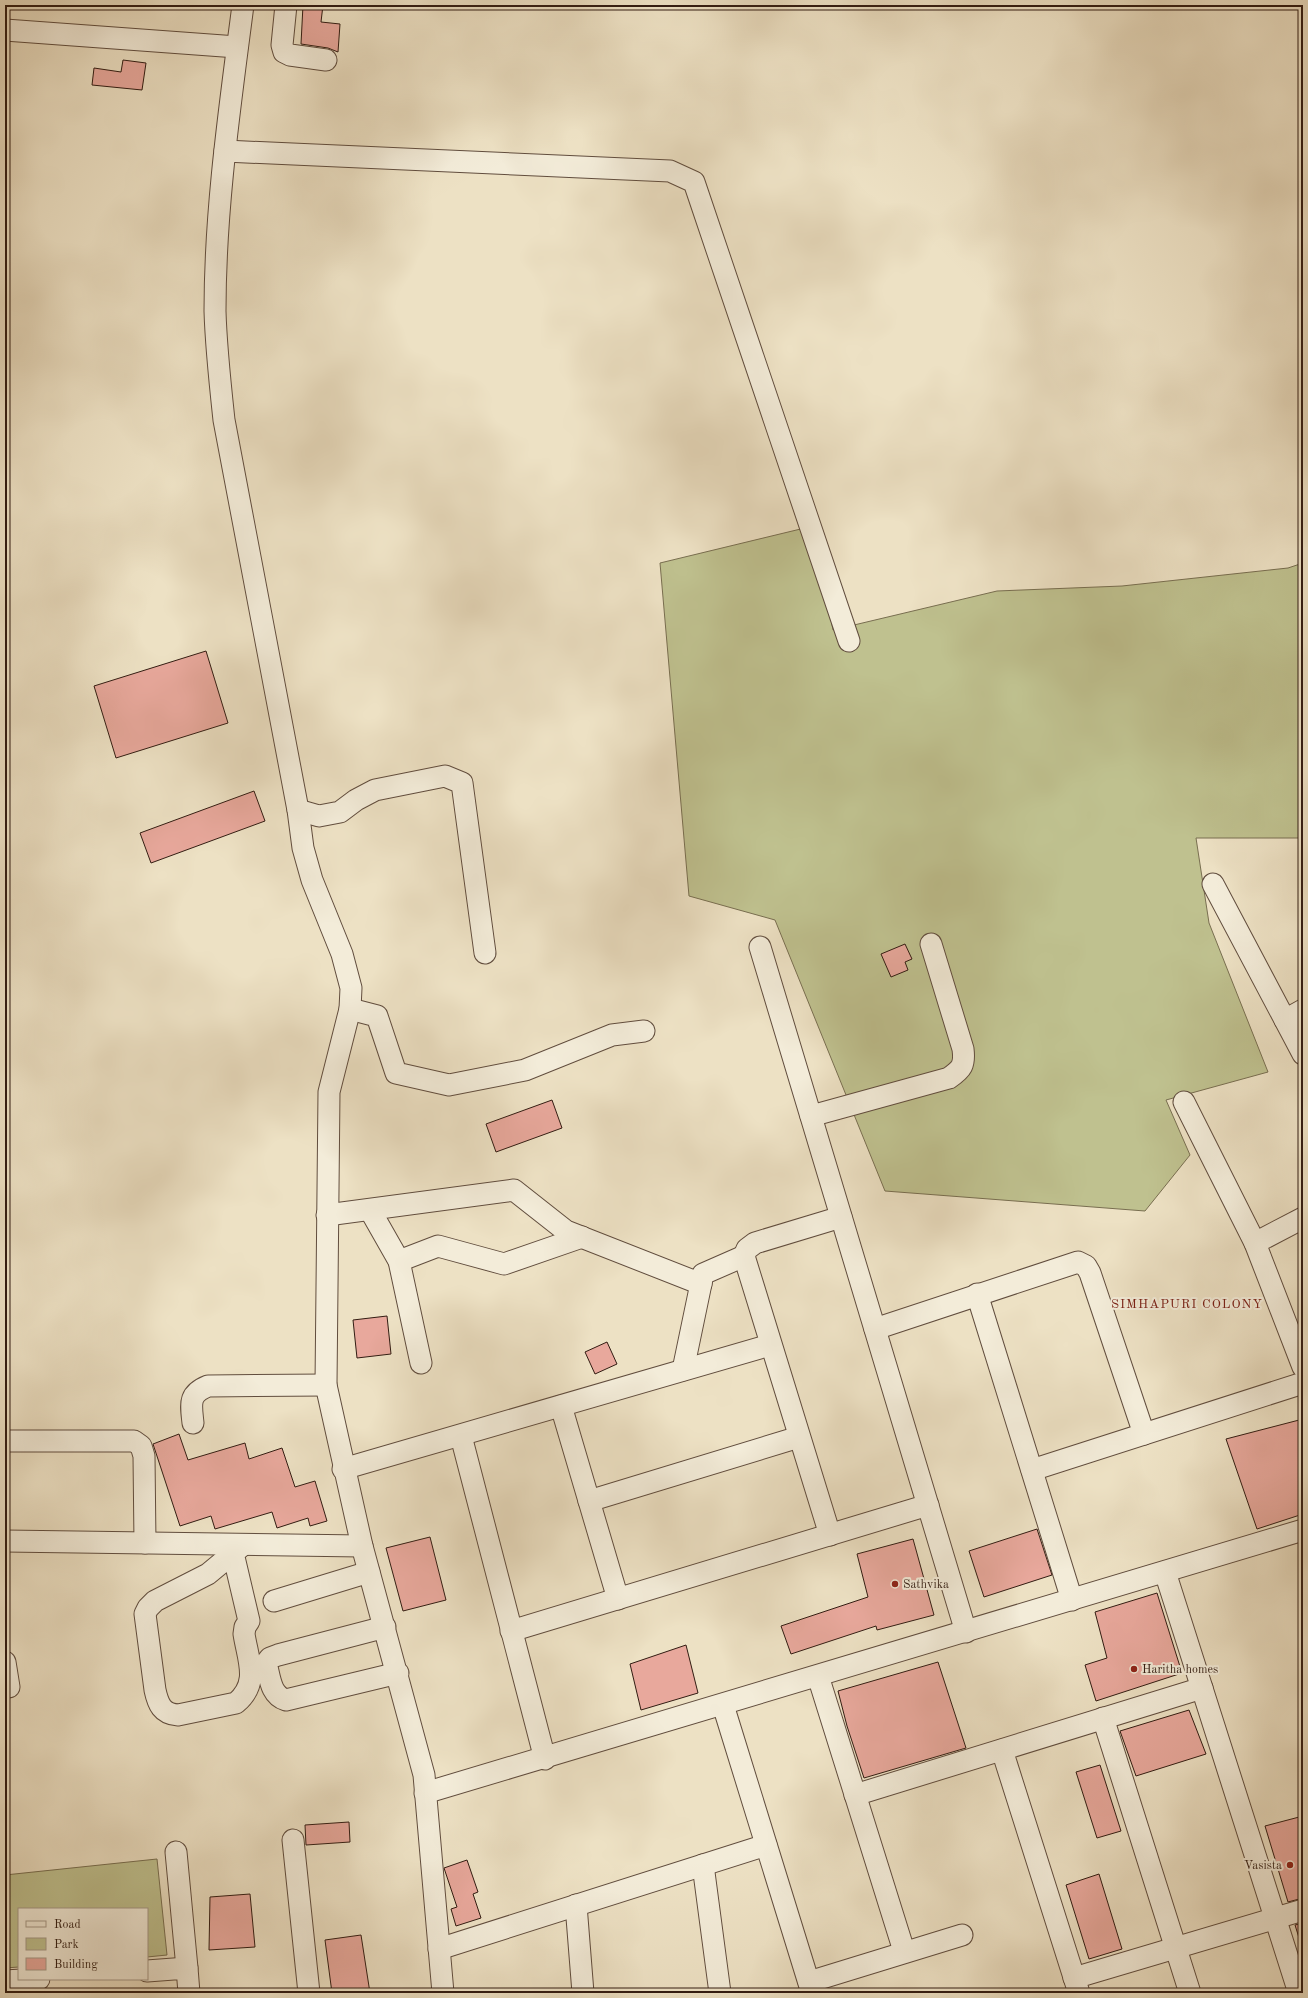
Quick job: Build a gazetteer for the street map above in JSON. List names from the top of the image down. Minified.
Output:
{"districts":["SIMHAPURI COLONY"],"places":["Sathvika","Haritha homes","Vasista"],"legend":["Road","Park","Building"]}
